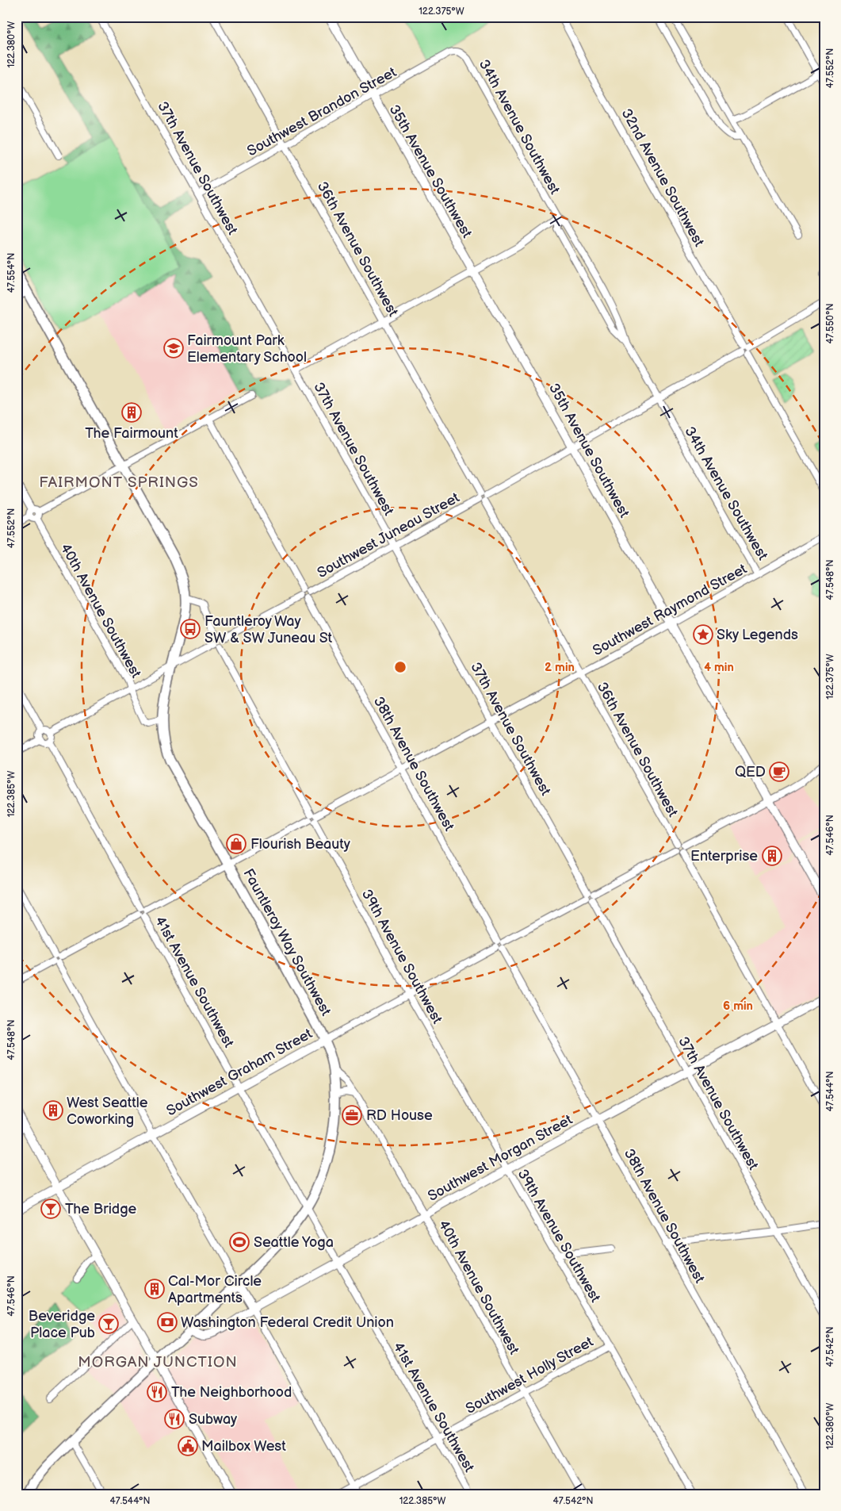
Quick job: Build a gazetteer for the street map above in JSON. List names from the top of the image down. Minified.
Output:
{"streets":{"main road":["35th Avenue Southwest","Fauntleroy Way Southwest","Southwest Graham Street","Southwest Morgan Street"],"street":["Southwest Brandon Street","34th Avenue Southwest","37th Avenue Southwest","32nd Avenue Southwest","36th Avenue Southwest","Southwest Juneau Street","Southwest Raymond Street","40th Avenue Southwest","38th Avenue Southwest","39th Avenue Southwest","41st Avenue Southwest","Southwest Holly Street"]},"crossings":[["Southwest Brandon Street","34th Avenue Southwest"],["Southwest Brandon Street","37th Avenue Southwest"],["Southwest Brandon Street","35th Avenue Southwest"],["Southwest Brandon Street","36th Avenue Southwest"],["34th Avenue Southwest","Southwest Juneau Street"],["34th Avenue Southwest","Southwest Raymond Street"],["37th Avenue Southwest","Southwest Juneau Street"],["37th Avenue Southwest","Southwest Raymond Street"],["37th Avenue Southwest","Southwest Graham Street"],["37th Avenue Southwest","Southwest Morgan Street"],["35th Avenue Southwest","Southwest Juneau Street"],["35th Avenue Southwest","Southwest Raymond Street"],["32nd Avenue Southwest","Southwest Juneau Street"],["36th Avenue Southwest","Southwest Juneau Street"],["36th Avenue Southwest","Southwest Raymond Street"],["36th Avenue Southwest","Southwest Graham Street"],["Southwest Juneau Street","38th Avenue Southwest"],["Southwest Raymond Street","38th Avenue Southwest"],["Southwest Raymond Street","Fauntleroy Way Southwest"],["Southwest Raymond Street","39th Avenue Southwest"],["Southwest Raymond Street","41st Avenue Southwest"],["40th Avenue Southwest","Fauntleroy Way Southwest"],["40th Avenue Southwest","Southwest Morgan Street"],["40th Avenue Southwest","Southwest Holly Street"],["38th Avenue Southwest","Southwest Graham Street"],["38th Avenue Southwest","Southwest Morgan Street"],["Fauntleroy Way Southwest","41st Avenue Southwest"],["Fauntleroy Way Southwest","Southwest Graham Street"],["Fauntleroy Way Southwest","Southwest Morgan Street"],["39th Avenue Southwest","Southwest Graham Street"],["39th Avenue Southwest","Southwest Morgan Street"],["39th Avenue Southwest","Southwest Holly Street"],["41st Avenue Southwest","Southwest Graham Street"],["41st Avenue Southwest","Southwest Morgan Street"],["41st Avenue Southwest","Southwest Holly Street"]],"districts":["FAIRMONT SPRINGS","MORGAN JUNCTION"],"places":{"school or university":["Fairmount Park Elementary School"],"building":["The Fairmount","Enterprise","West Seattle Coworking","Cal-Mor Circle Apartments"],"bus stop":["Fauntleroy Way SW & SW Juneau St"],"place":["Sky Legends"],"cafe":["QED"],"shop":["Flourish Beauty"],"office":["RD House"],"bar":["The Bridge","Beveridge Place Pub"],"sports":["Seattle Yoga"],"bank":["Washington Federal Credit Union"],"restaurant":["The Neighborhood","Subway"],"public building":["Mailbox West"]},"coordinates":["122.375°W","122.380°W","47.552°N","47.554°N","47.550°N","47.548°N","122.385°W","47.546°N","47.544°N","47.542°N"],"rings":["2 min","4 min","6 min"]}
